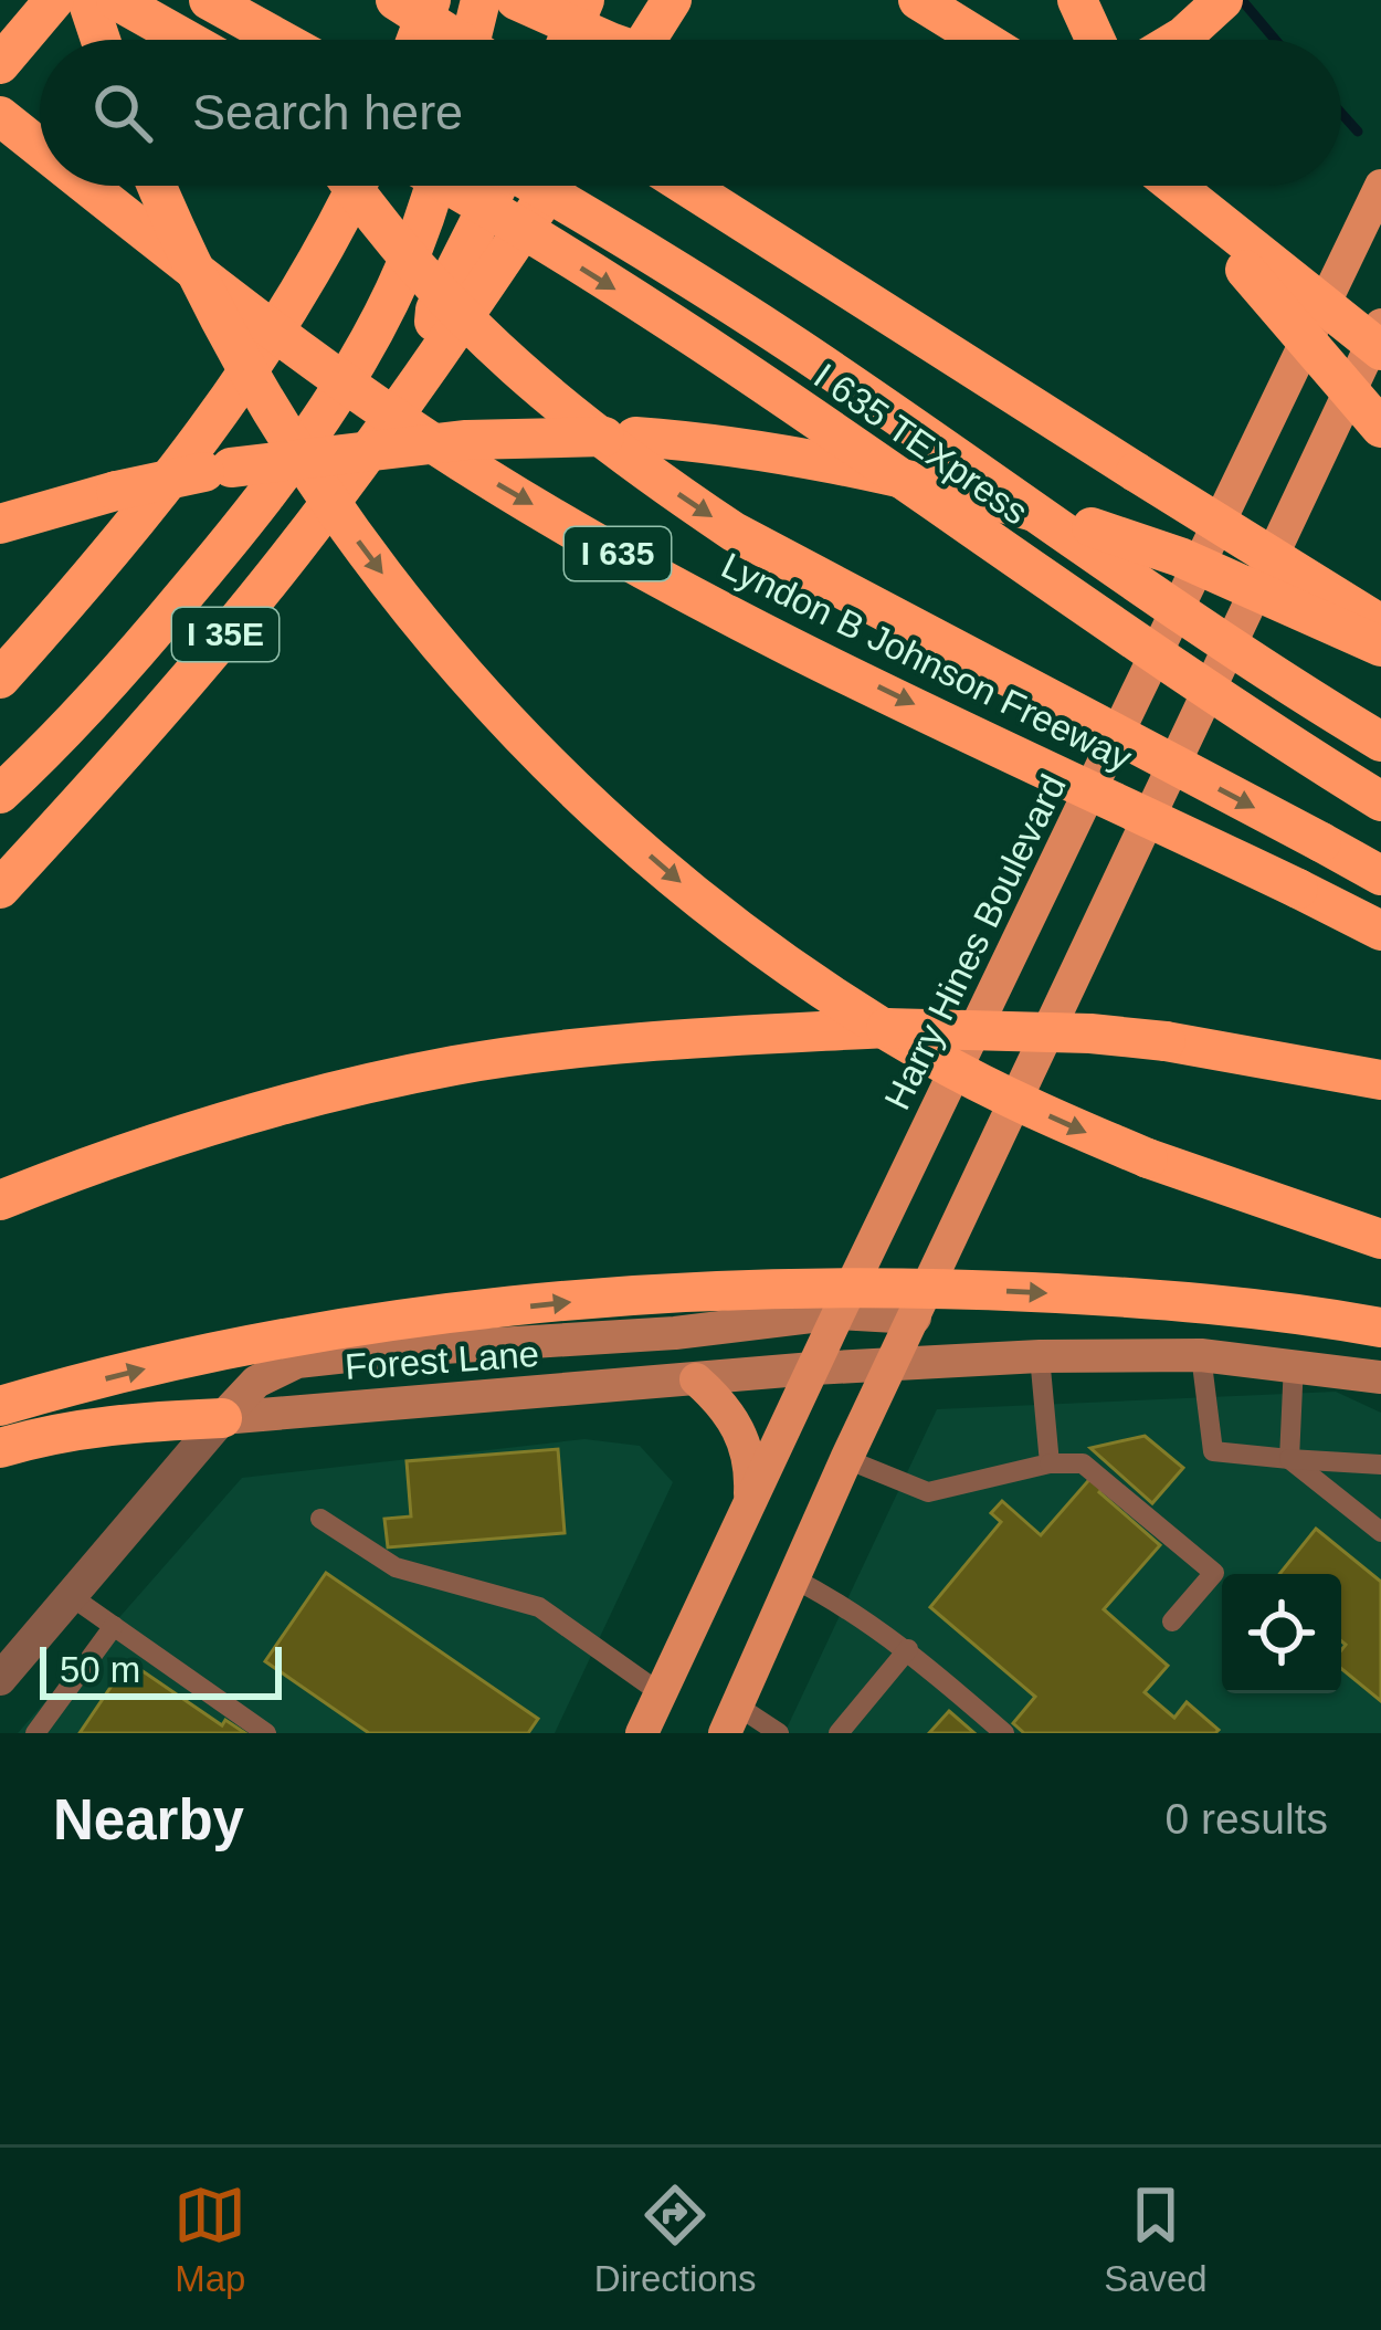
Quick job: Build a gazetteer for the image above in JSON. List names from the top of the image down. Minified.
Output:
{"streets":{"highway":["I 635 TEXpress","I 635","I 35E","Lyndon B Johnson Freeway"],"main road":["Harry Hines Boulevard","Forest Lane"]},"crossings":[["Harry Hines Boulevard","Forest Lane"]],"scale_bar":"50 m","page":{"search":"Search here","scale":"50 m","heading":["Nearby","0 results"],"nav":["Map","Directions","Saved"]}}
